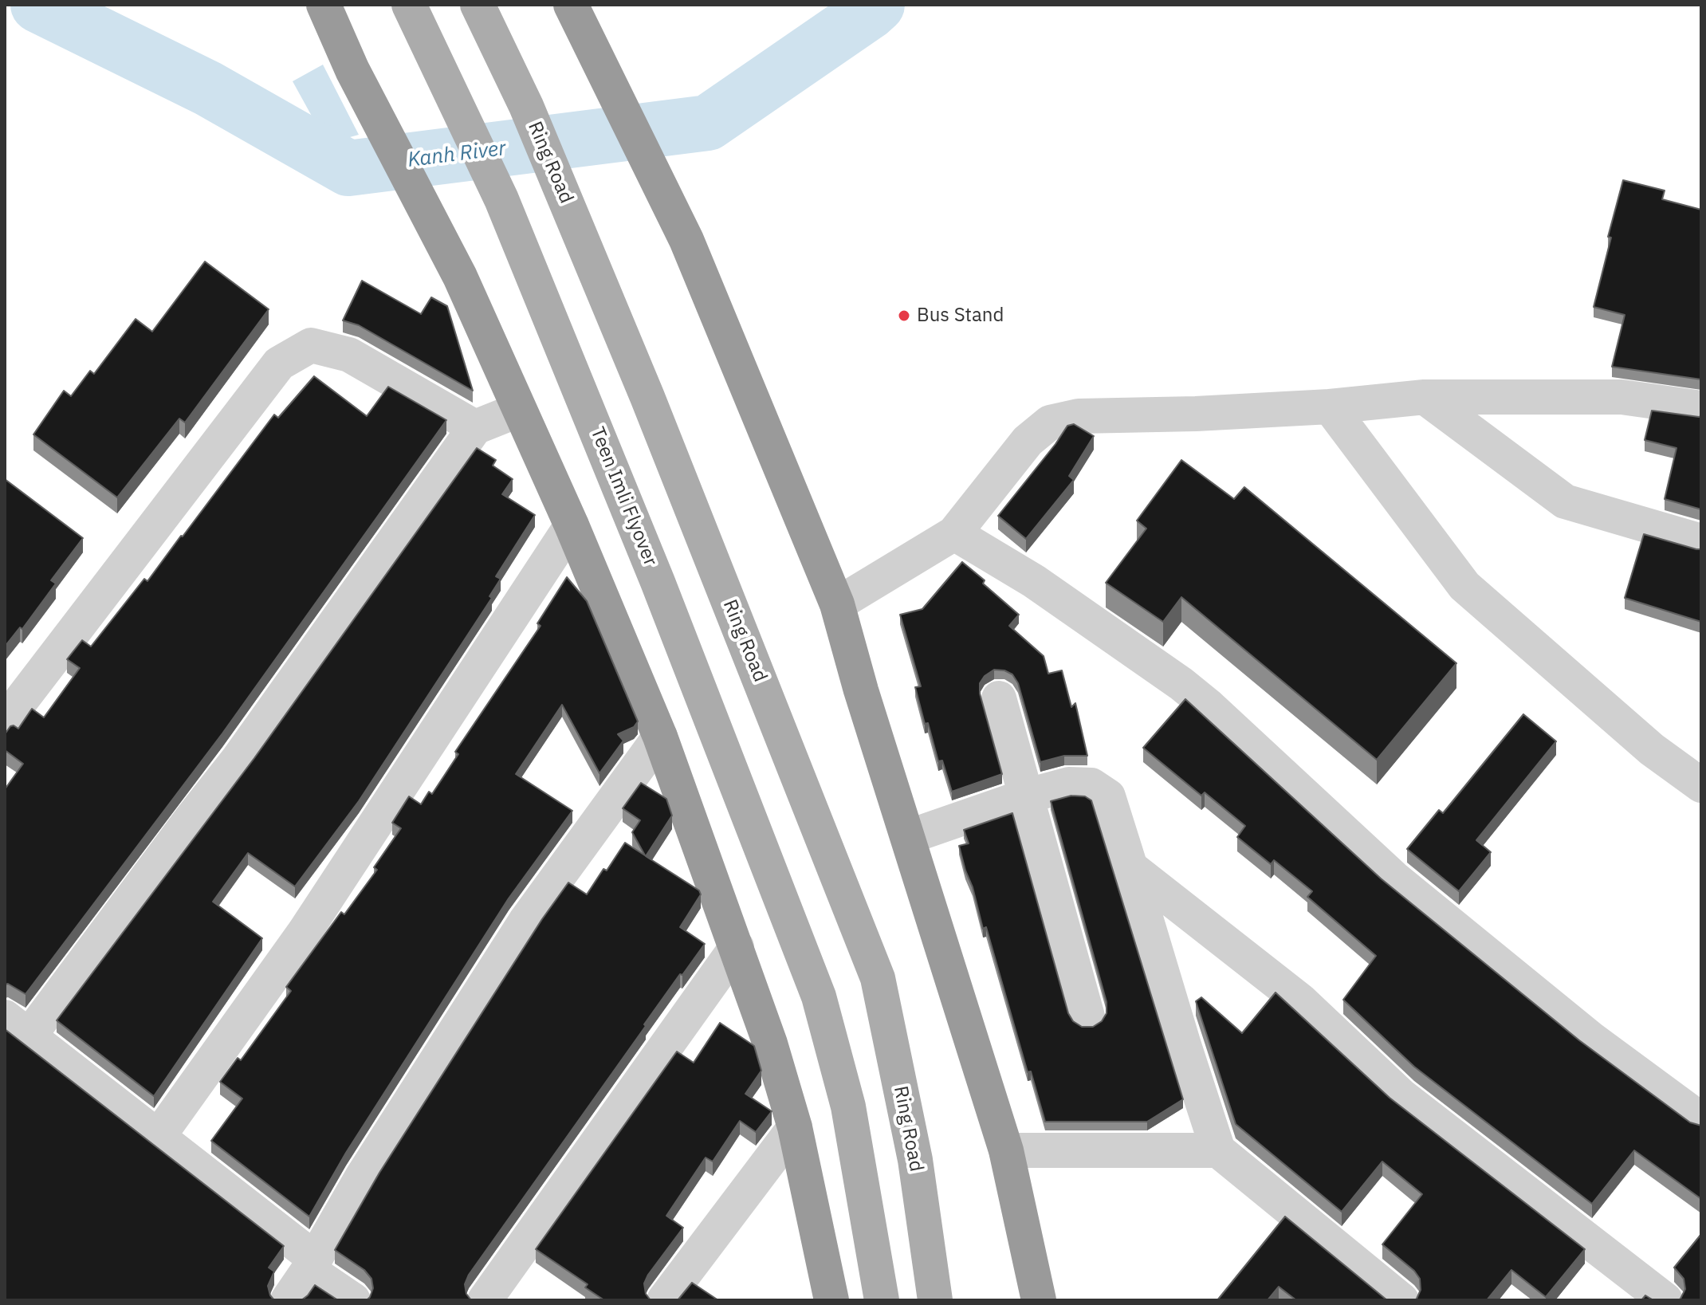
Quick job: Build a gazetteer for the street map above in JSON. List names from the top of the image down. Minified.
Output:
{"streets":{"main road":["Ring Road","Teen Imli Flyover"]},"water":["Kanh River"],"places":["Bus Stand"]}
